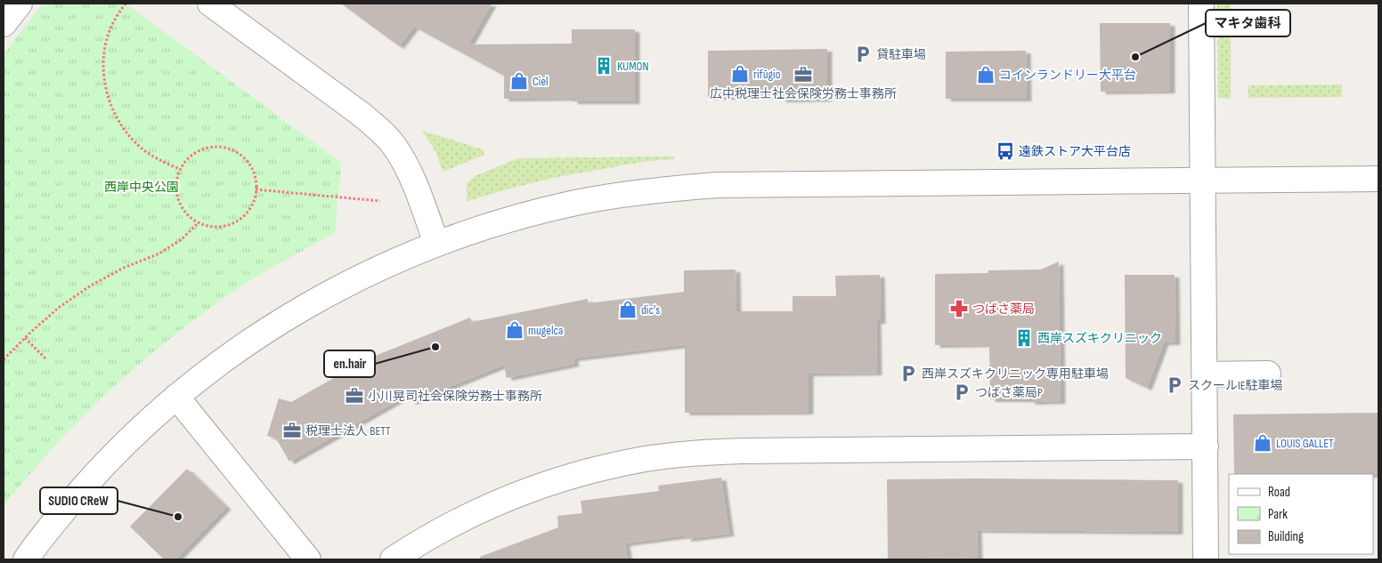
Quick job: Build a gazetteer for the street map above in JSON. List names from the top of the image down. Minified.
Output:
{"parks":["西岸中央公園"],"places":{"parking":["貸駐車場","西岸スズキクリニック専用駐車場","スクールIE駐車場","つばさ薬局P"],"other":["マキタ歯科","en.hair","SUDIO CReW"],"building":["KUMON","西岸スズキクリニック"],"shop":["rifūgio","コインランドリー大平台","Ciel","dic's","mugelca","LOUIS GALLET"],"office":["広中税理士社会保険労務士事務所","小川晃司社会保険労務士事務所","税理士法人 BETT"],"bus stop":["遠鉄ストア大平台店"],"pharmacy":["つばさ薬局"]},"legend":["Road","Park","Building"]}
